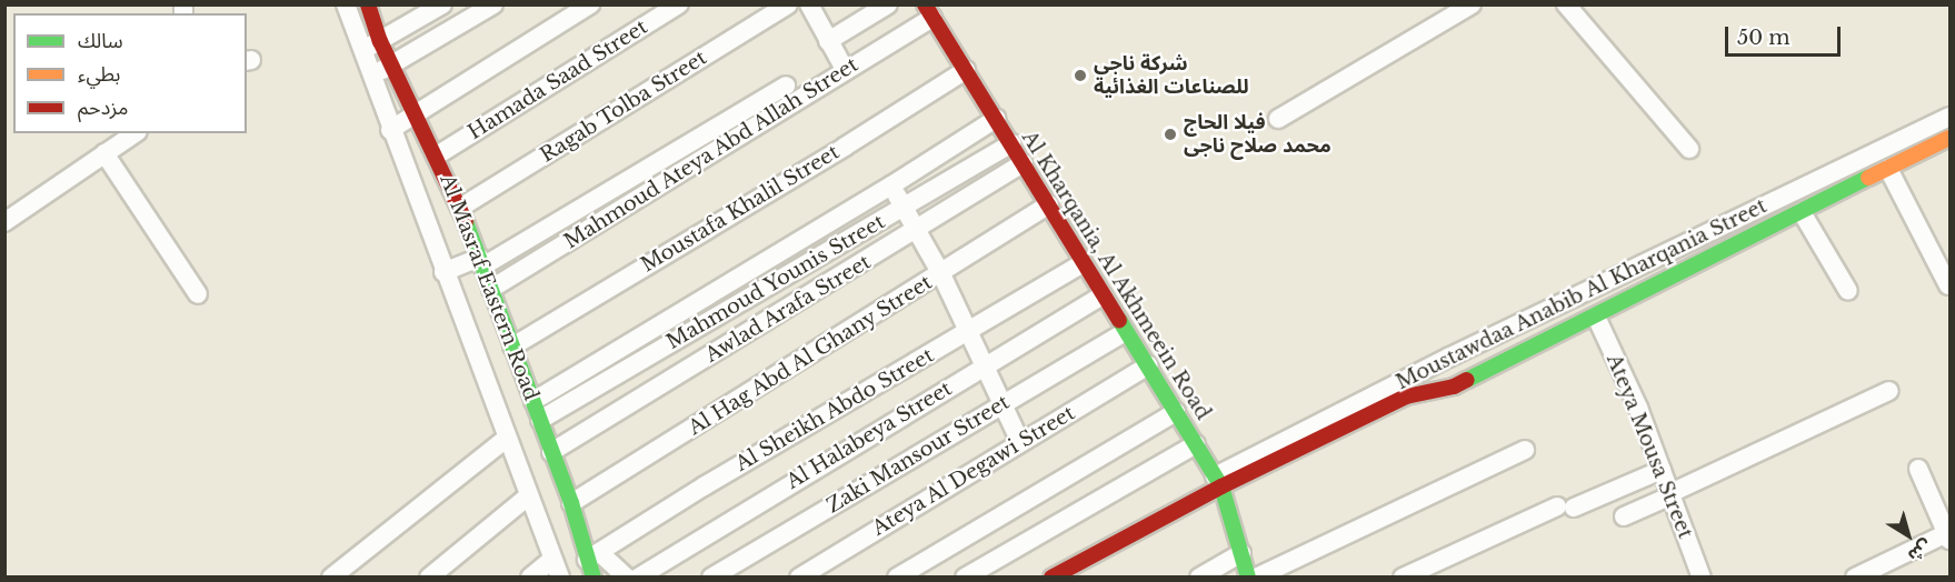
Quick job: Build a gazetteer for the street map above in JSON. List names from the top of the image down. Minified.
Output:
{"streets":{"street":["Hamada Saad Street","Ragab Tolba Street","Mahmoud Ateya Abd Allah Street","Moustafa Khalil Street","Al Kharqania, Al Akhmeein Road","Mahmoud Younis Street","Al Masraf Eastern Road","Moustawdaa Anabib Al Kharqania Street","Awlad Arafa Street","Al Hag Abd Al Ghany Street","Al Sheikh Abdo Street","Al Halabeya Street","Ateya Mousa Street","Zaki Mansour Street","Ateya Al Degawi Street"]},"crossings":[["Hamada Saad Street","Al Masraf Eastern Road"],["Ragab Tolba Street","Al Masraf Eastern Road"],["Mahmoud Ateya Abd Allah Street","Al Kharqania, Al Akhmeein Road"],["Mahmoud Ateya Abd Allah Street","Al Masraf Eastern Road"],["Moustafa Khalil Street","Al Kharqania, Al Akhmeein Road"],["Moustafa Khalil Street","Al Masraf Eastern Road"],["Al Kharqania, Al Akhmeein Road","Mahmoud Younis Street"],["Al Kharqania, Al Akhmeein Road","Moustawdaa Anabib Al Kharqania Street"],["Al Kharqania, Al Akhmeein Road","Awlad Arafa Street"],["Al Kharqania, Al Akhmeein Road","Al Hag Abd Al Ghany Street"],["Al Kharqania, Al Akhmeein Road","Al Sheikh Abdo Street"],["Al Kharqania, Al Akhmeein Road","Al Halabeya Street"],["Al Kharqania, Al Akhmeein Road","Zaki Mansour Street"],["Al Kharqania, Al Akhmeein Road","Ateya Al Degawi Street"],["Mahmoud Younis Street","Al Masraf Eastern Road"],["Al Masraf Eastern Road","Awlad Arafa Street"],["Al Masraf Eastern Road","Al Hag Abd Al Ghany Street"],["Al Masraf Eastern Road","Al Sheikh Abdo Street"],["Moustawdaa Anabib Al Kharqania Street","Ateya Mousa Street"]],"places":["شركة ناجى للصناعات الغذائية","فيلا الحاج محمد صلاح ناجى"],"legend":["سالك","بطيء","مزدحم"],"scale_bar":"50 m","north":"bottom right"}
